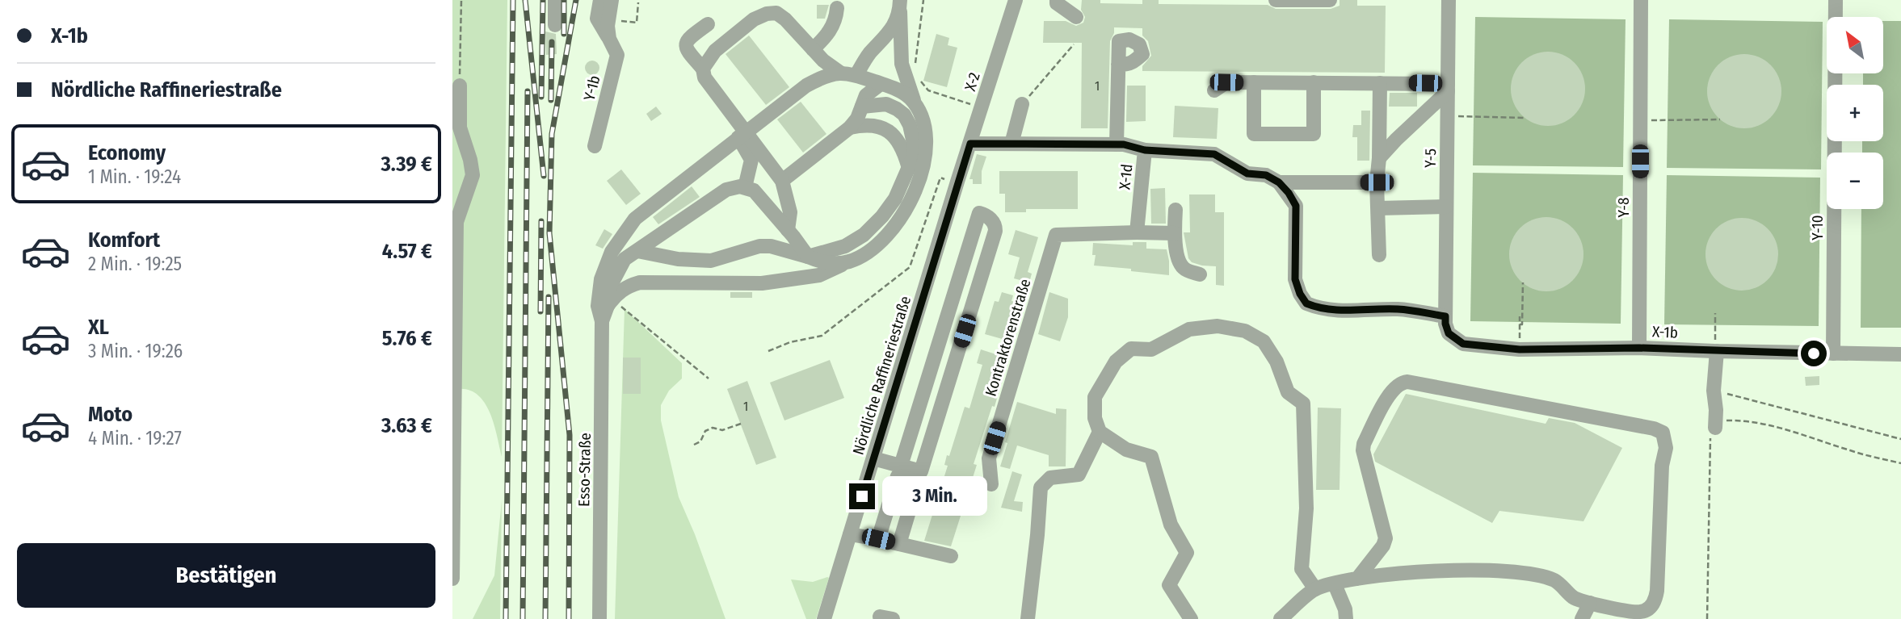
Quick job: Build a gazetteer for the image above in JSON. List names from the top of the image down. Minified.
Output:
{"streets":{"street":["X-2","Y-1b","Y-5","X-1d","Y-8","Y-10","X-1b","Kontraktorenstraße","Nördliche Raffineriestraße","Esso-Straße"]},"crossings":[["X-2","X-1d"],["X-2","Nördliche Raffineriestraße"],["Y-5","X-1b"],["X-1d","Kontraktorenstraße"],["Y-8","X-1b"],["Y-10","X-1b"]],"house_numbers":["1","1"],"north":"top left","page":{"banner":["X-1b","Nördliche Raffineriestraße"],"map_buttons":["+","−"],"list":[{"name":"Economy","note":"1 Min. · 19:24","value":"3.39 €"},{"name":"Komfort","note":"2 Min. · 19:25","value":"4.57 €"},{"name":"XL","note":"3 Min. · 19:26","value":"5.76 €"},{"name":"Moto","note":"4 Min. · 19:27","value":"3.63 €"}],"bubble":"3 Min.","buttons":"Bestätigen"}}
